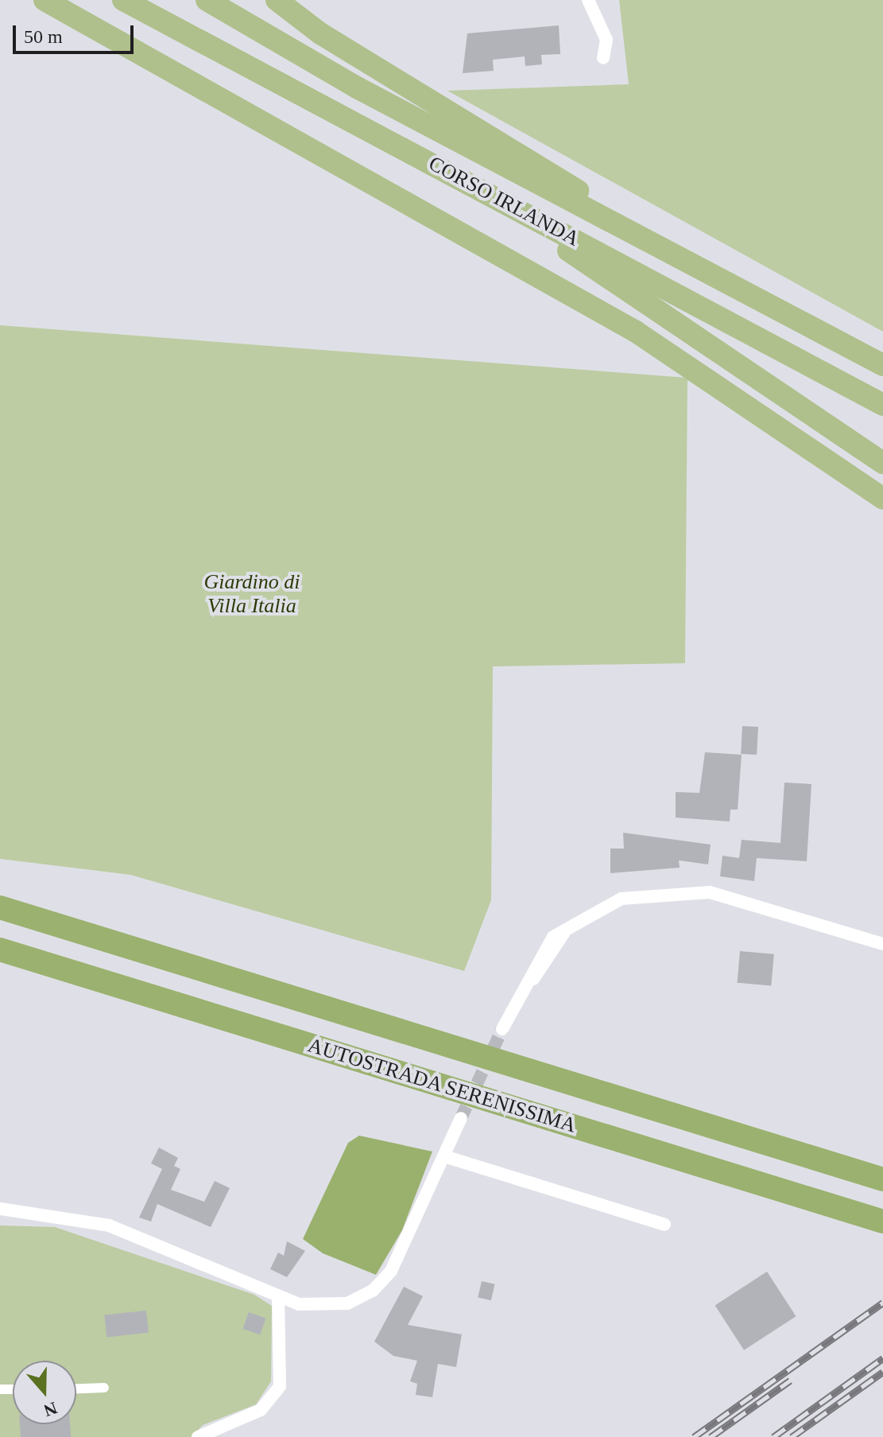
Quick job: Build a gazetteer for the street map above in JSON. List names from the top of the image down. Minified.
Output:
{"streets":{"highway":["CORSO IRLANDA","AUTOSTRADA SERENISSIMA"]},"parks":["Giardino di Villa Italia"],"scale_bar":"50 m","north":"bottom"}
